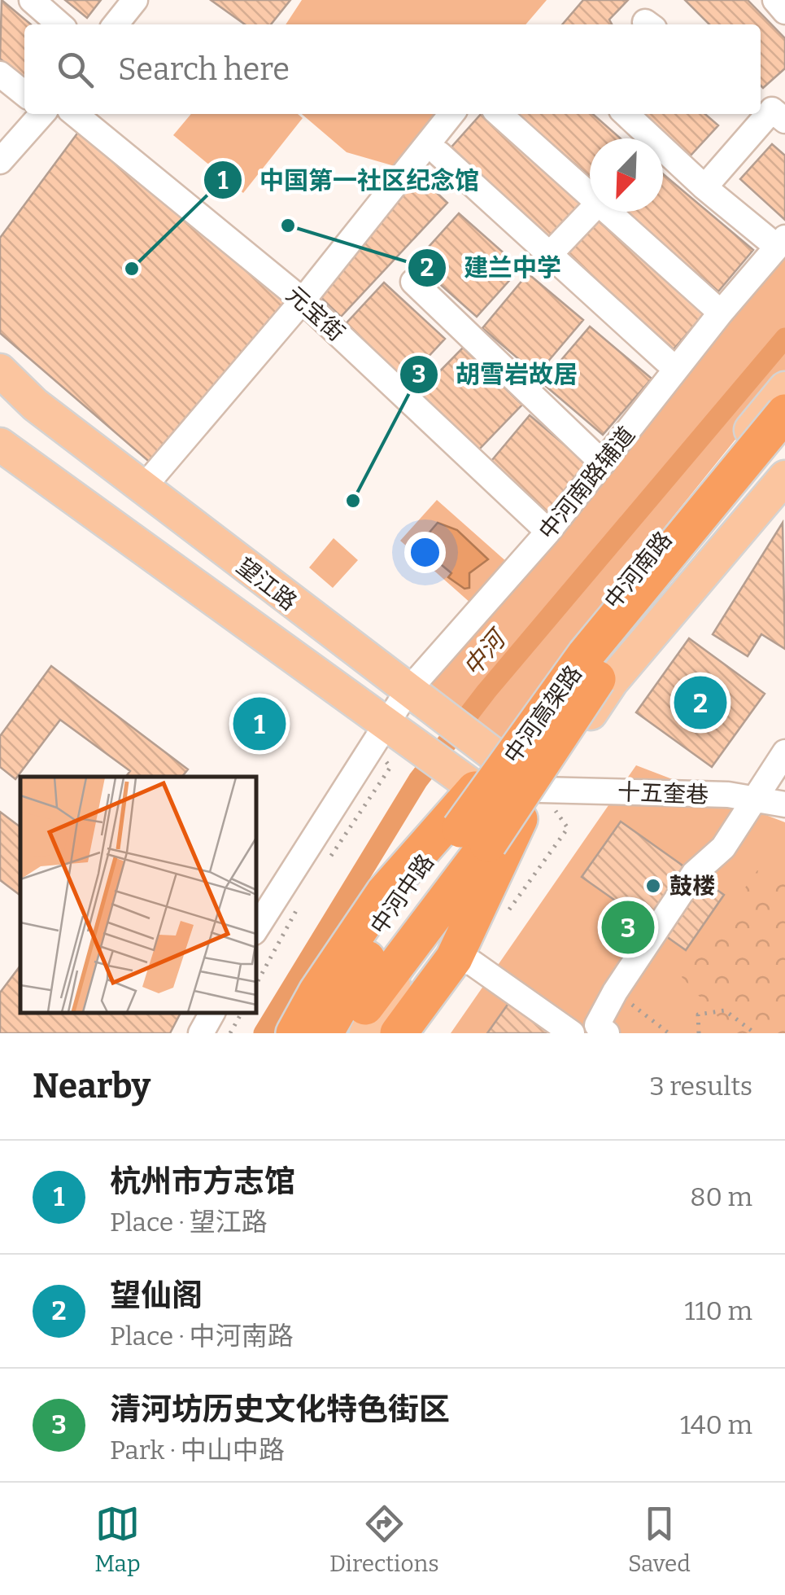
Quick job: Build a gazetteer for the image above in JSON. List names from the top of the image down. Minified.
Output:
{"streets":{"highway":["中河高架路"],"main road":["中河南路","望江路","中河中路"],"street":["元宝街","中河南路辅道","十五奎巷"]},"crossings":[["元宝街","中河南路辅道"],["中河南路辅道","望江路"],["中河南路","望江路"],["中河南路","中河中路"],["望江路","十五奎巷"],["望江路","中河中路"],["十五奎巷","中河中路"]],"water":["中河"],"places":["建兰中学","中国第一社区纪念馆","胡雪岩故居","鼓楼"],"north":"bottom left","page":{"search":"Search here","pins":["2","1","3"],"heading":["Nearby","3 results"],"list":[{"mark":"1","name":"杭州市方志馆","note":"Place · 望江路","value":"80 m"},{"mark":"2","name":"望仙阁","note":"Place · 中河南路","value":"110 m"},{"mark":"3","name":"清河坊历史文化特色街区","note":"Park · 中山中路","value":"140 m"}],"nav":["Map","Directions","Saved"]}}
